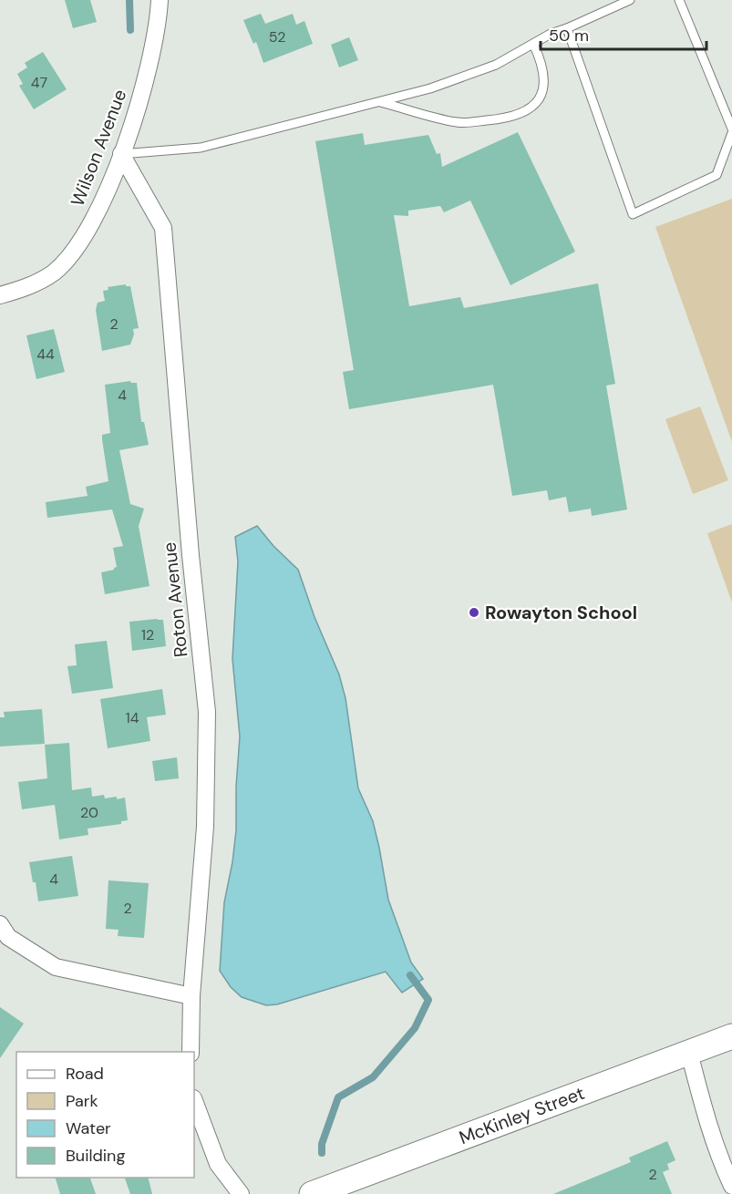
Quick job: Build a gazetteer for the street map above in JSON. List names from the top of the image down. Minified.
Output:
{"streets":{"main road":["McKinley Street"],"street":["Wilson Avenue","Roton Avenue"]},"crossings":[["Wilson Avenue","Roton Avenue"]],"places":["Rowayton School"],"house_numbers":["52","47","2","44","4","12","14","20","4","2","2"],"legend":["Road","Park","Water","Building"],"scale_bar":"50 m"}
